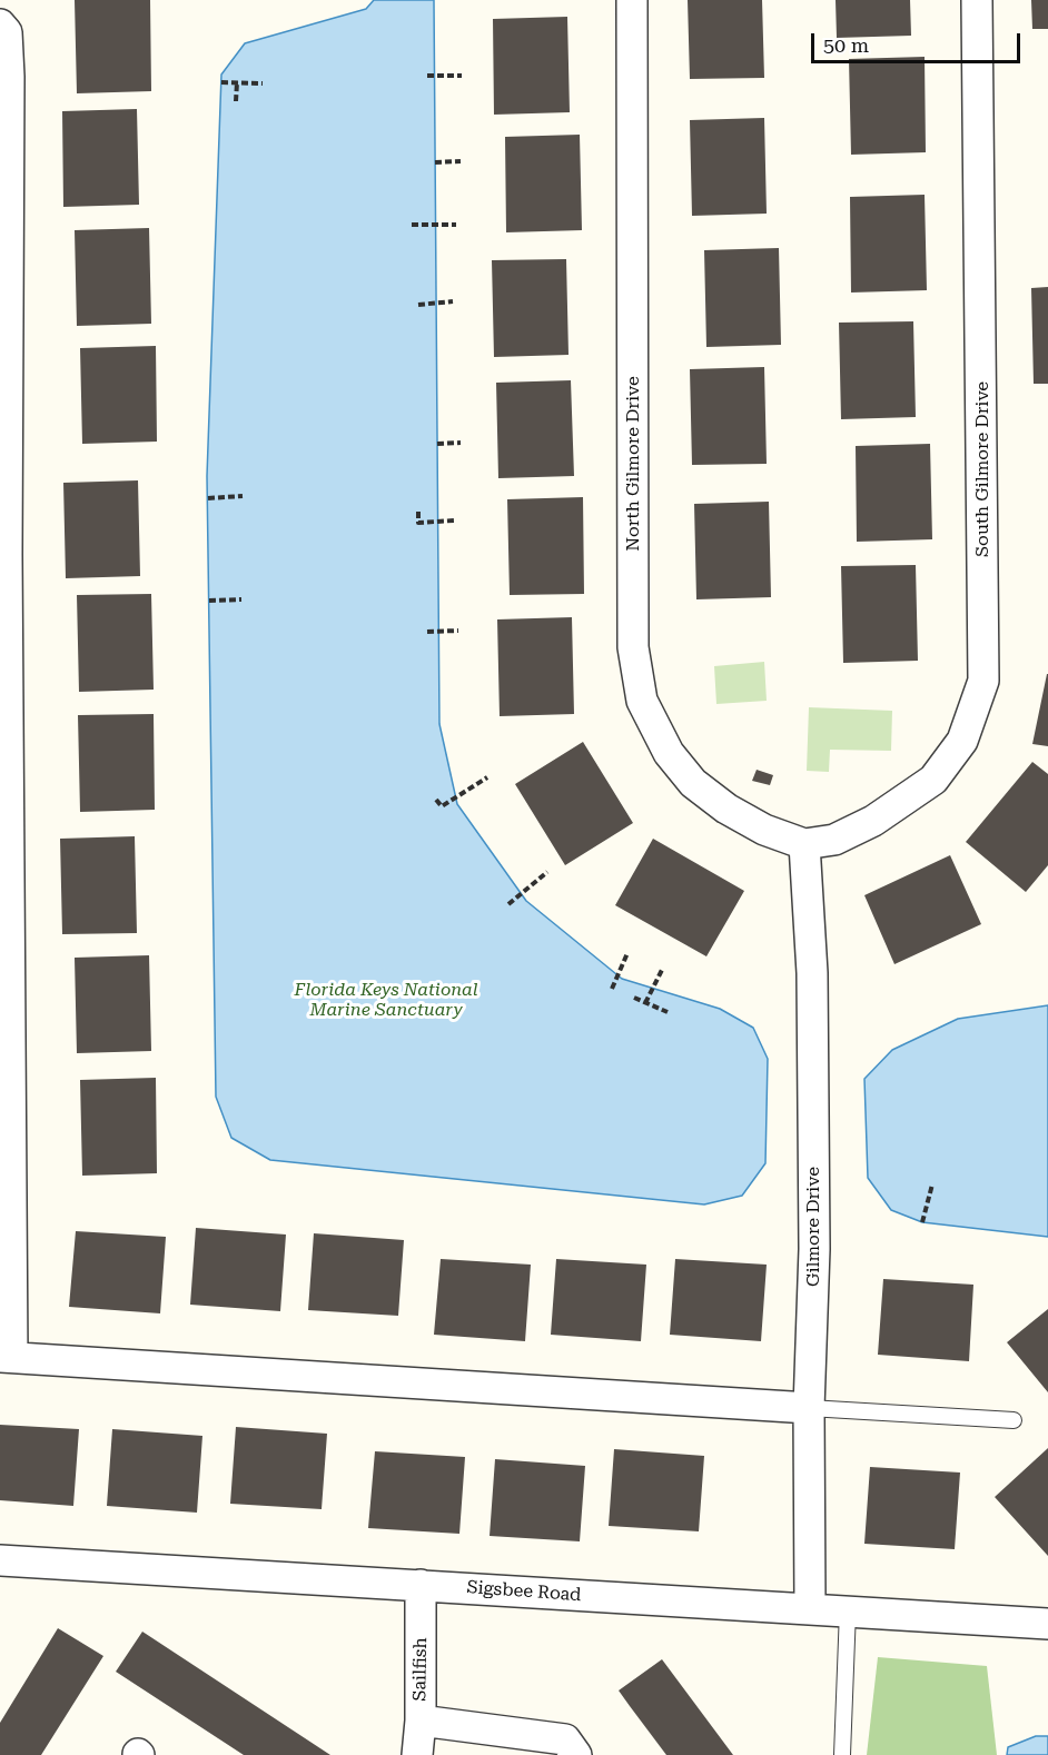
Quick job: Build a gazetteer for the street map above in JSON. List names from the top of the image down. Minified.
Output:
{"streets":{"street":["North Gilmore Drive","South Gilmore Drive","Gilmore Drive","Sigsbee Road","Sailfish"]},"crossings":[["North Gilmore Drive","South Gilmore Drive"],["North Gilmore Drive","Gilmore Drive"],["South Gilmore Drive","Gilmore Drive"],["Gilmore Drive","Sigsbee Road"],["Sigsbee Road","Sailfish"]],"parks":["Florida Keys National Marine Sanctuary"],"scale_bar":"50 m"}
